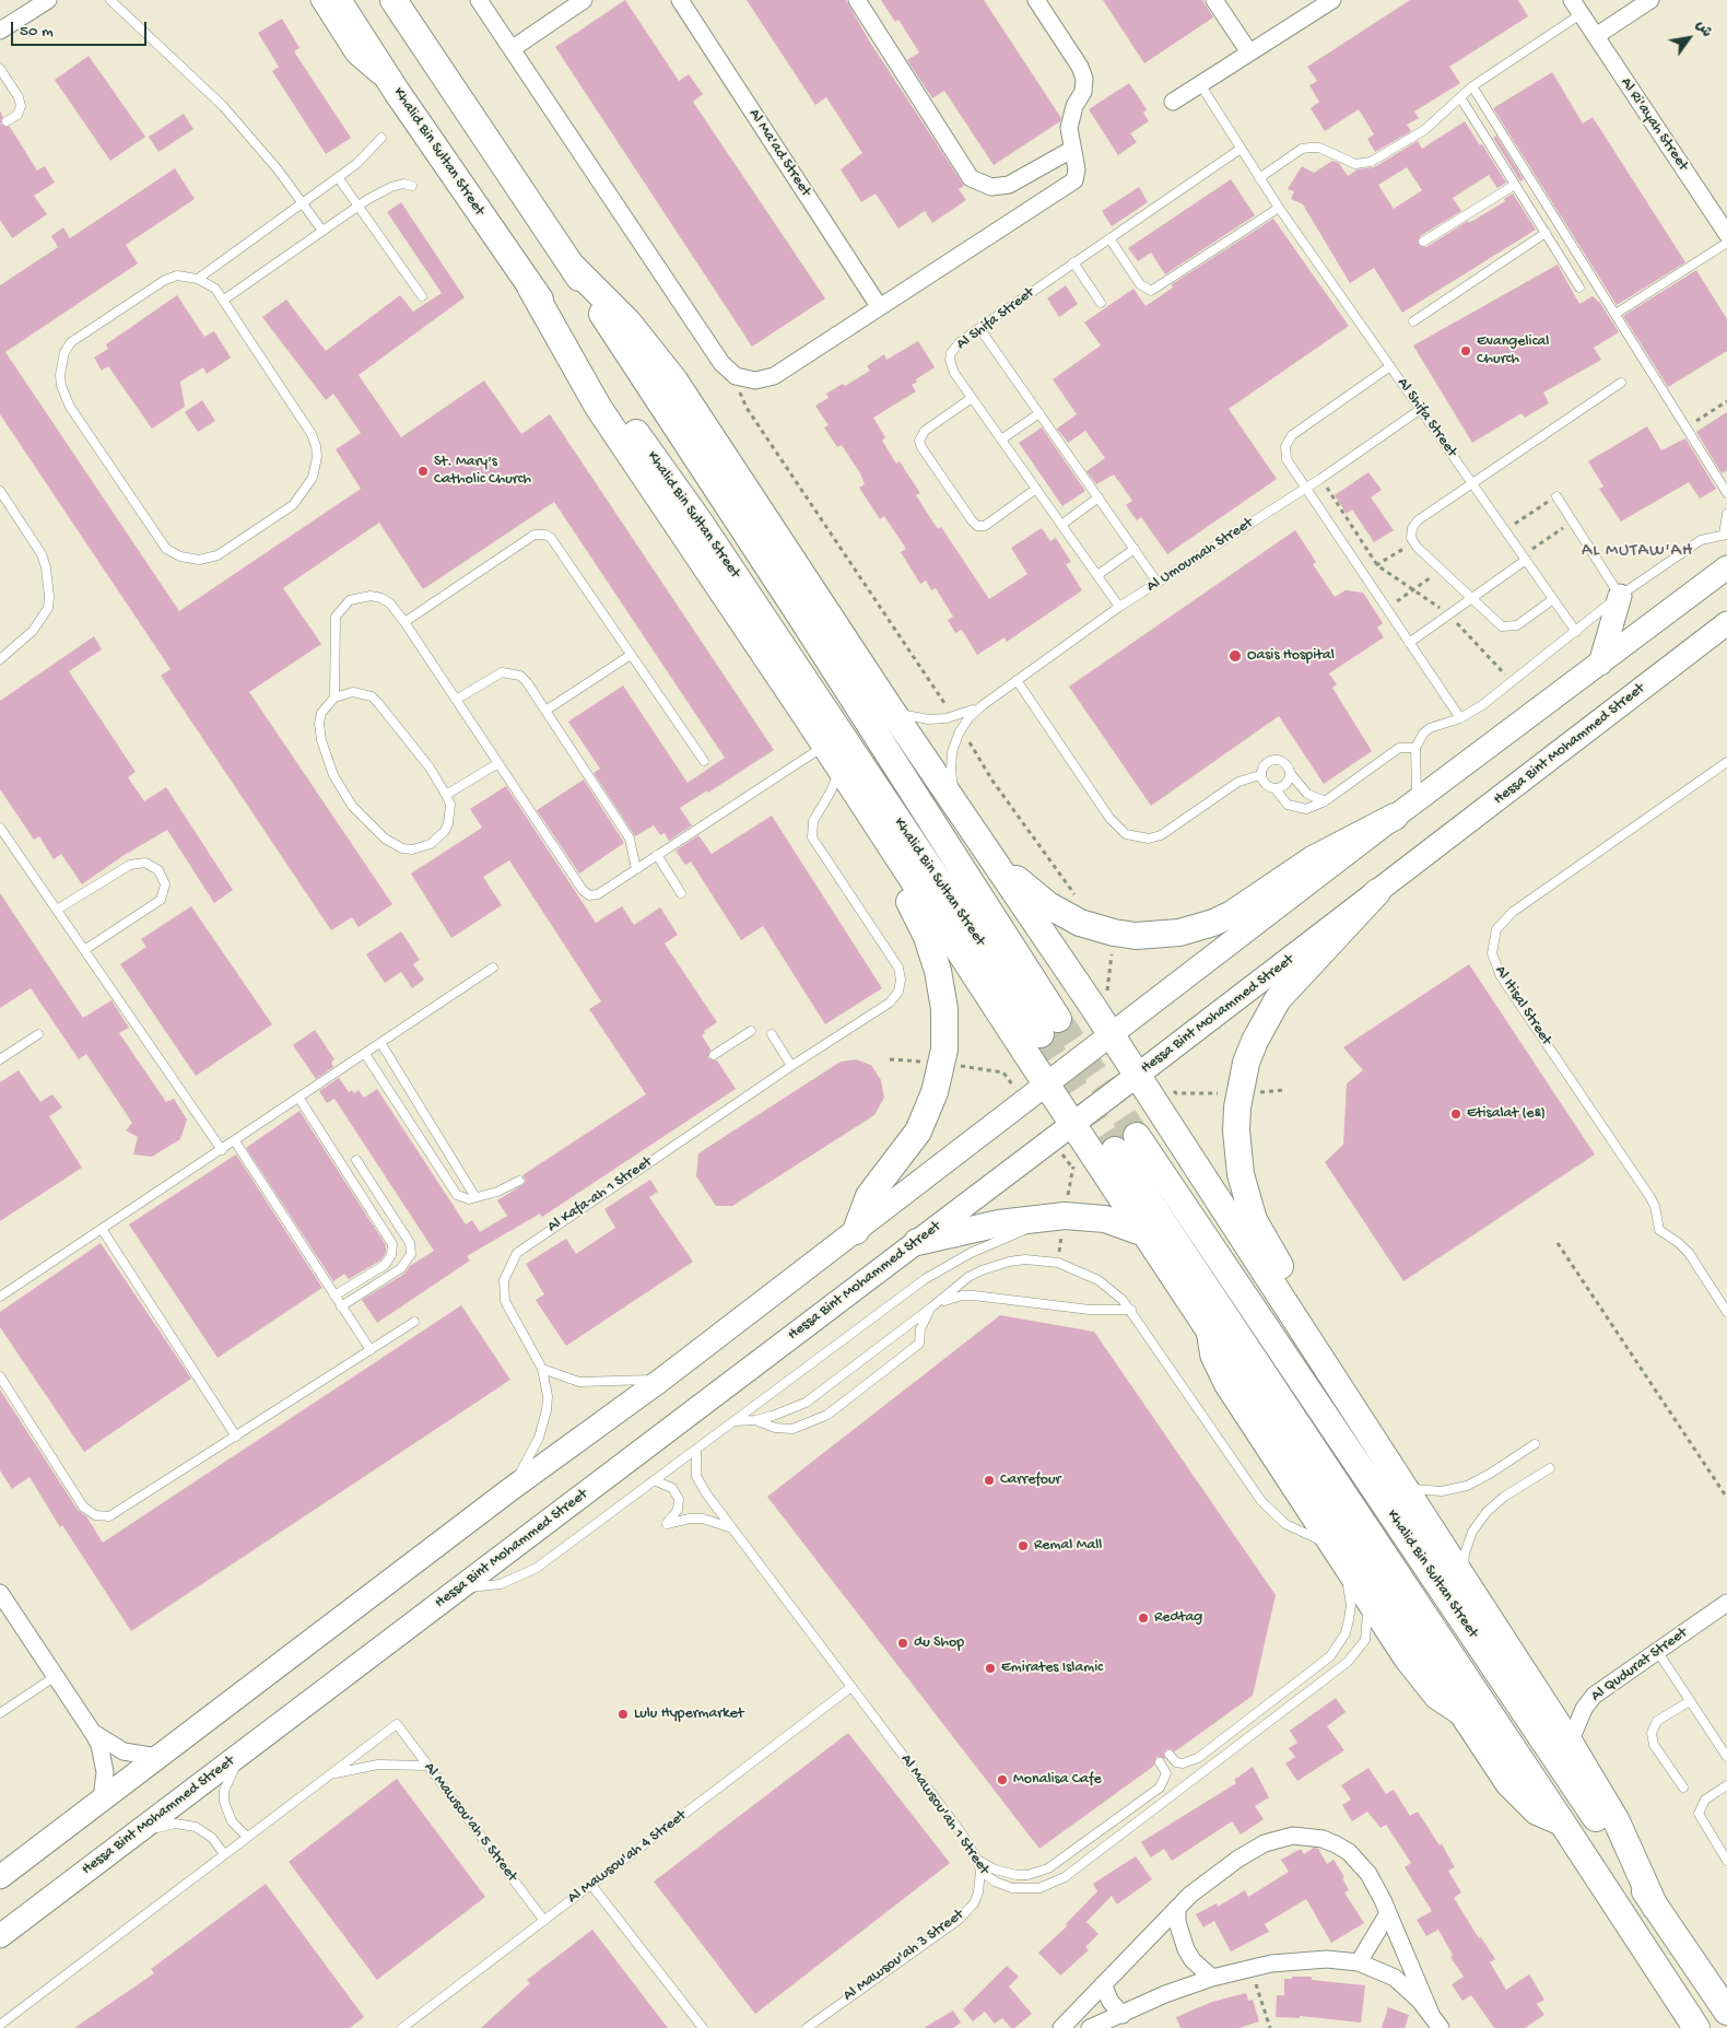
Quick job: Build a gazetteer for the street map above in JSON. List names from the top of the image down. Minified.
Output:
{"streets":{"main road":["Khalid Bin Sultan Street","Hessa Bint Mohammed Street"],"street":["Al Ri'ayah Street","Al Ma'ad Street","Al Qudurat Street"],"lane":["Al Shifa Street","Al Umoumah Street","Al Itisal Street","Al Kafa-ah 1 Street","Al Mawsou'ah 1 Street","Al Mawsou'ah 5 Street","Al Mawsou'ah 4 Street","Al Mawsou'ah 3 Street"]},"crossings":[["Al Shifa Street","Al Umoumah Street"],["Al Mawsou'ah 1 Street","Al Mawsou'ah 4 Street"],["Al Mawsou'ah 1 Street","Al Mawsou'ah 3 Street"],["Al Mawsou'ah 5 Street","Al Mawsou'ah 4 Street"]],"districts":["AL MUTAW'AH"],"places":["Evangelical Church","St. Mary's Catholic Church","Oasis Hospital","Etisalat (e&)","Carrefour","Remal Mall","Redtag","du Shop","Emirates Islamic","Lulu Hypermarket","Monalisa Cafe"],"scale_bar":"50 m","north":"top right"}
